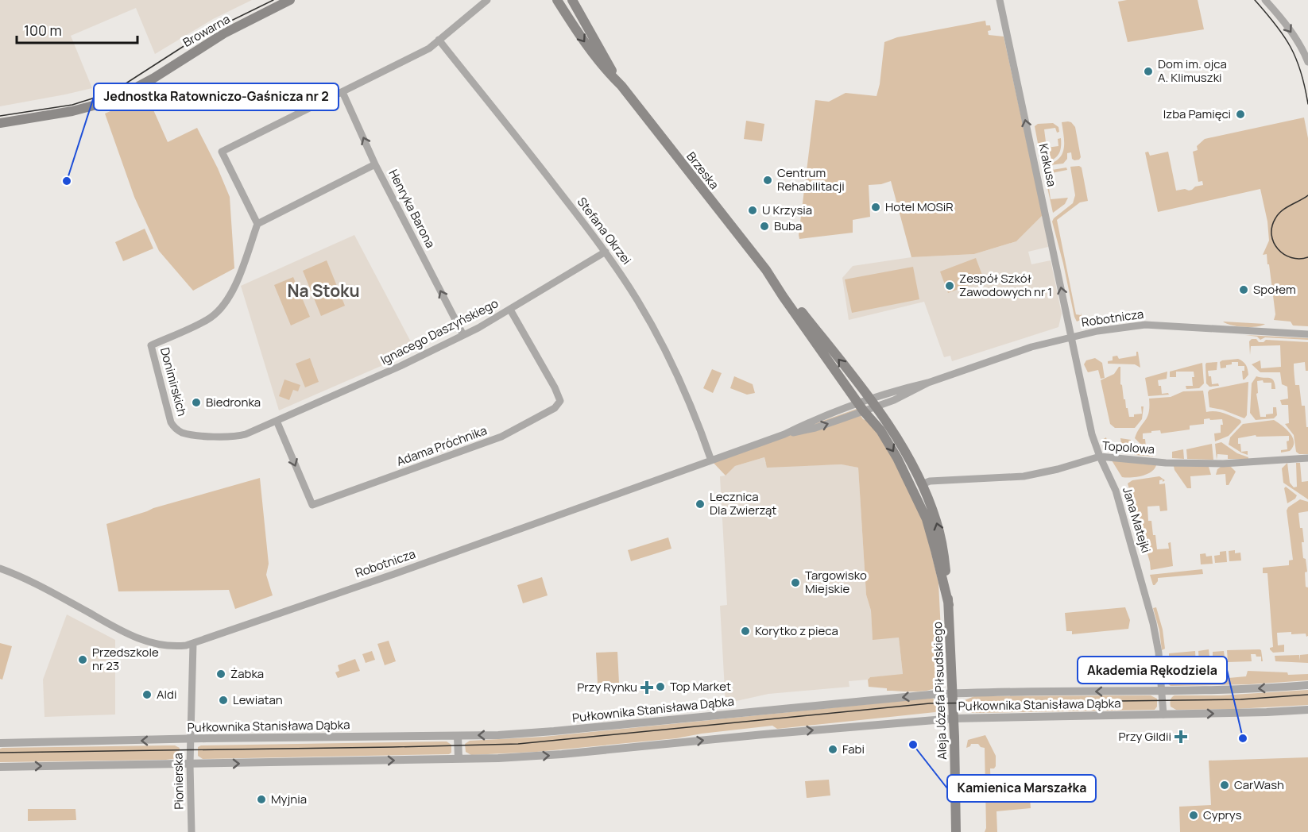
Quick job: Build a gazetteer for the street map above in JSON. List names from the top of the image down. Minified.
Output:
{"streets":{"main road":["Browarna","Brzeska","Aleja Józefa Piłsudskiego"],"street":["Krakusa","Henryka Barona","Stefana Okrzei","Robotnicza","Ignacego Daszyńskiego","Donimirskich","Adama Próchnika","Topolowa","Jana Matejki","Pułkownika Stanisława Dąbka","Pionierska"]},"crossings":[["Krakusa","Robotnicza"],["Krakusa","Jana Matejki"],["Brzeska","Robotnicza"],["Brzeska","Aleja Józefa Piłsudskiego"],["Henryka Barona","Ignacego Daszyńskiego"],["Stefana Okrzei","Robotnicza"],["Stefana Okrzei","Ignacego Daszyńskiego"],["Robotnicza","Jana Matejki"],["Robotnicza","Aleja Józefa Piłsudskiego"],["Robotnicza","Pionierska"],["Ignacego Daszyńskiego","Donimirskich"],["Ignacego Daszyńskiego","Adama Próchnika"],["Donimirskich","Adama Próchnika"],["Topolowa","Jana Matejki"],["Topolowa","Aleja Józefa Piłsudskiego"],["Jana Matejki","Pułkownika Stanisława Dąbka"],["Aleja Józefa Piłsudskiego","Pułkownika Stanisława Dąbka"],["Pułkownika Stanisława Dąbka","Pionierska"]],"one_way":["Krakusa","Henryka Barona"],"districts":["Na Stoku"],"places":{"other":["Dom im. ojca A. Klimuszki","Izba Pamięci","Centrum Rehabilitacji","Jednostka Ratowniczo-Gaśnicza nr 2","Hotel MOSiR","U Krzysia","Buba","Zespół Szkół Zawodowych nr 1","Społem","Biedronka","Lecznica Dla Zwierząt","Targowisko Miejskie","Korytko z pieca","Przedszkole nr 23","Żabka","Top Market","Aldi","Lewiatan","Akademia Rękodziela","Kamienica Marszałka","Fabi","CarWash","Myjnia","Cyprys"],"health":["Przy Rynku","Przy Gildii"]},"scale_bar":"100 m"}
